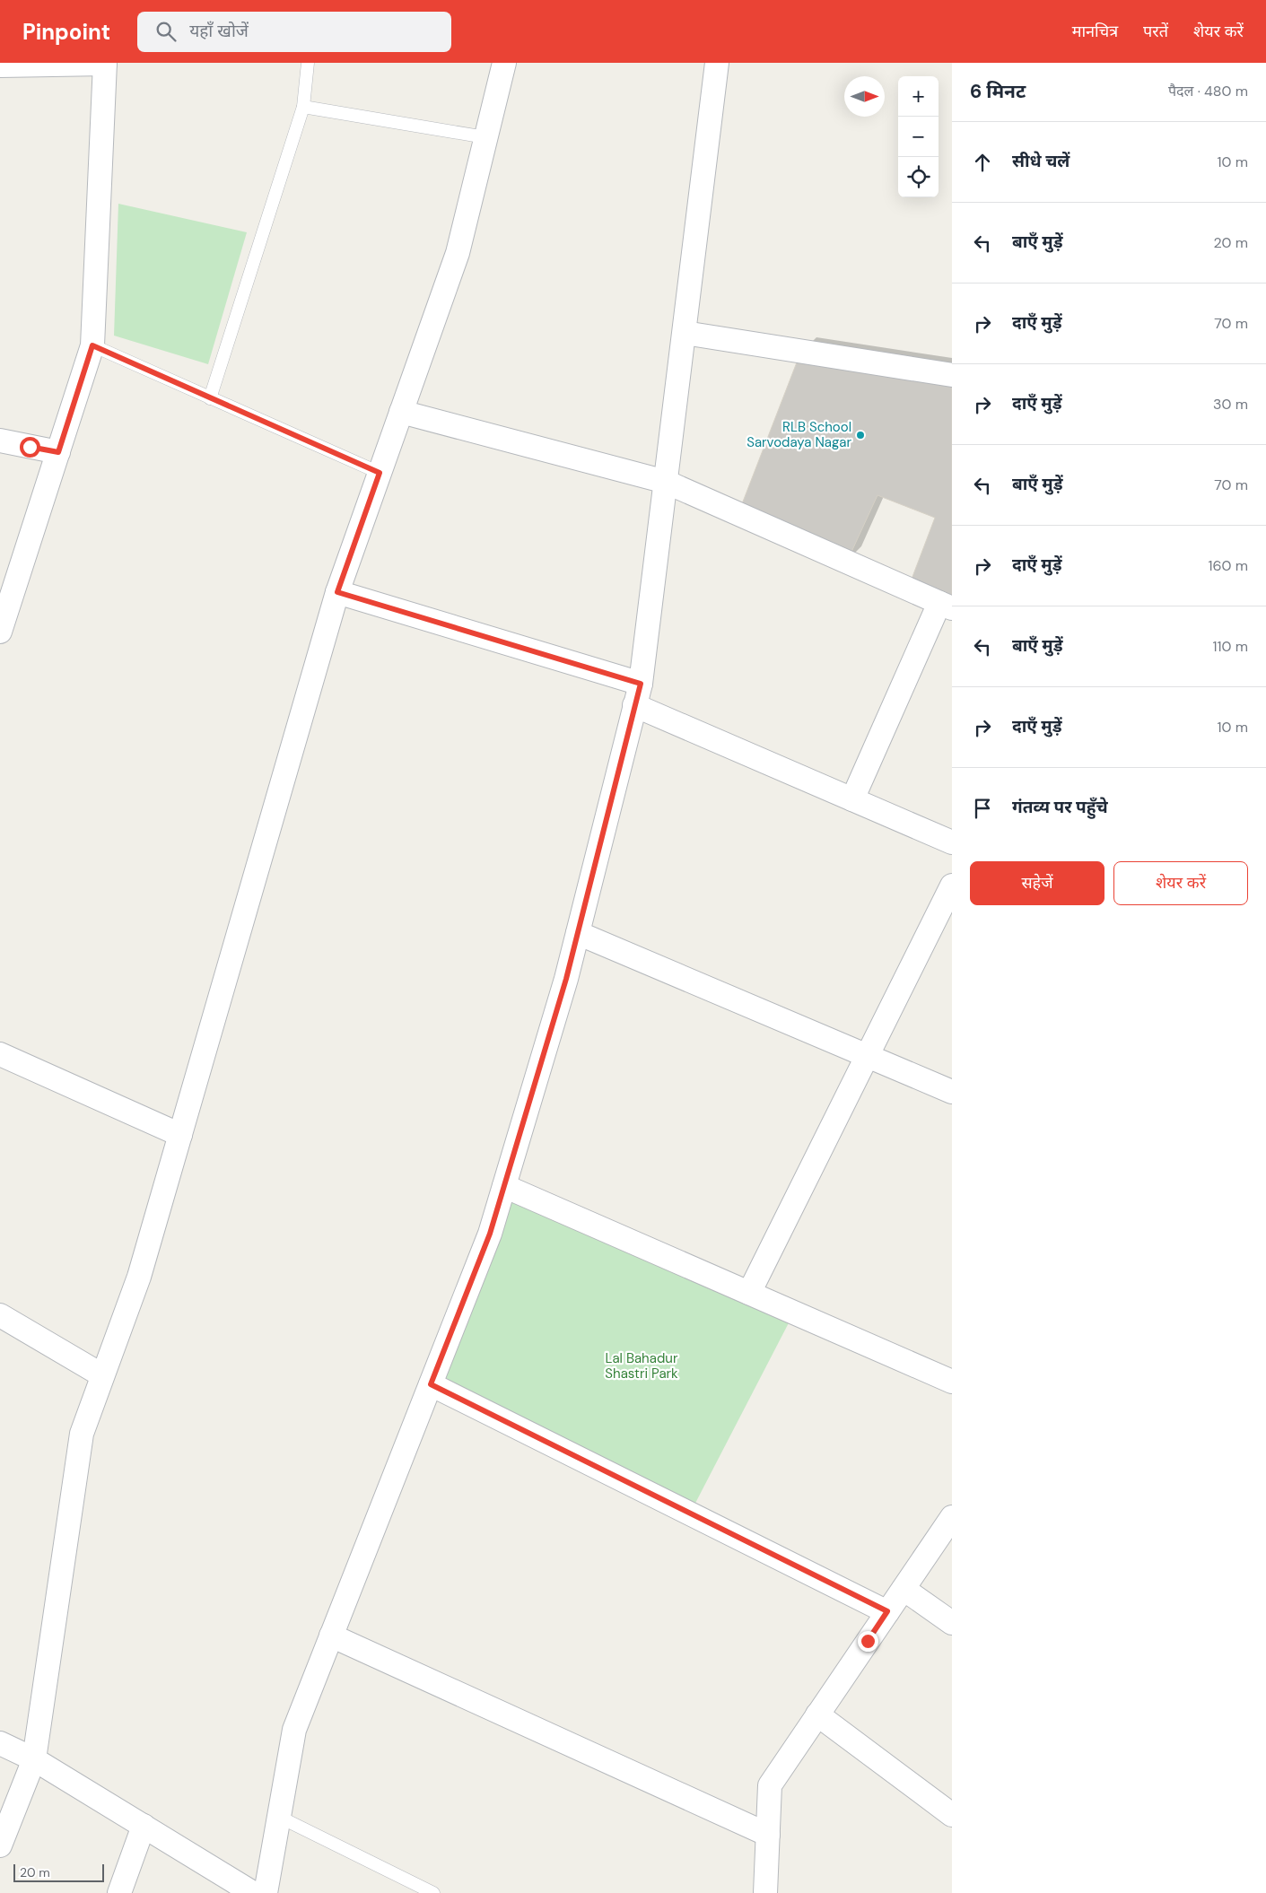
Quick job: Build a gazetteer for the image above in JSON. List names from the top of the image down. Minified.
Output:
{"parks":["Lal Bahadur Shastri Park"],"places":["RLB School Sarvodaya Nagar"],"scale_bar":"20 m","north":"right","page":{"header":"Pinpoint","search":"यहाँ खोजें","nav":["मानचित्र","परतें","शेयर करें"],"heading":["6 मिनट","पैदल · 480 m"],"map_buttons":["+","−"],"list":[["सीधे चलें","10 m"],["बाएँ मुड़ें","20 m"],["दाएँ मुड़ें","70 m"],["दाएँ मुड़ें","30 m"],["बाएँ मुड़ें","70 m"],["दाएँ मुड़ें","160 m"],["बाएँ मुड़ें","110 m"],["दाएँ मुड़ें","10 m"],"गंतव्य पर पहुँचे"],"buttons":["सहेजें","शेयर करें"],"scale":"20 m"}}
